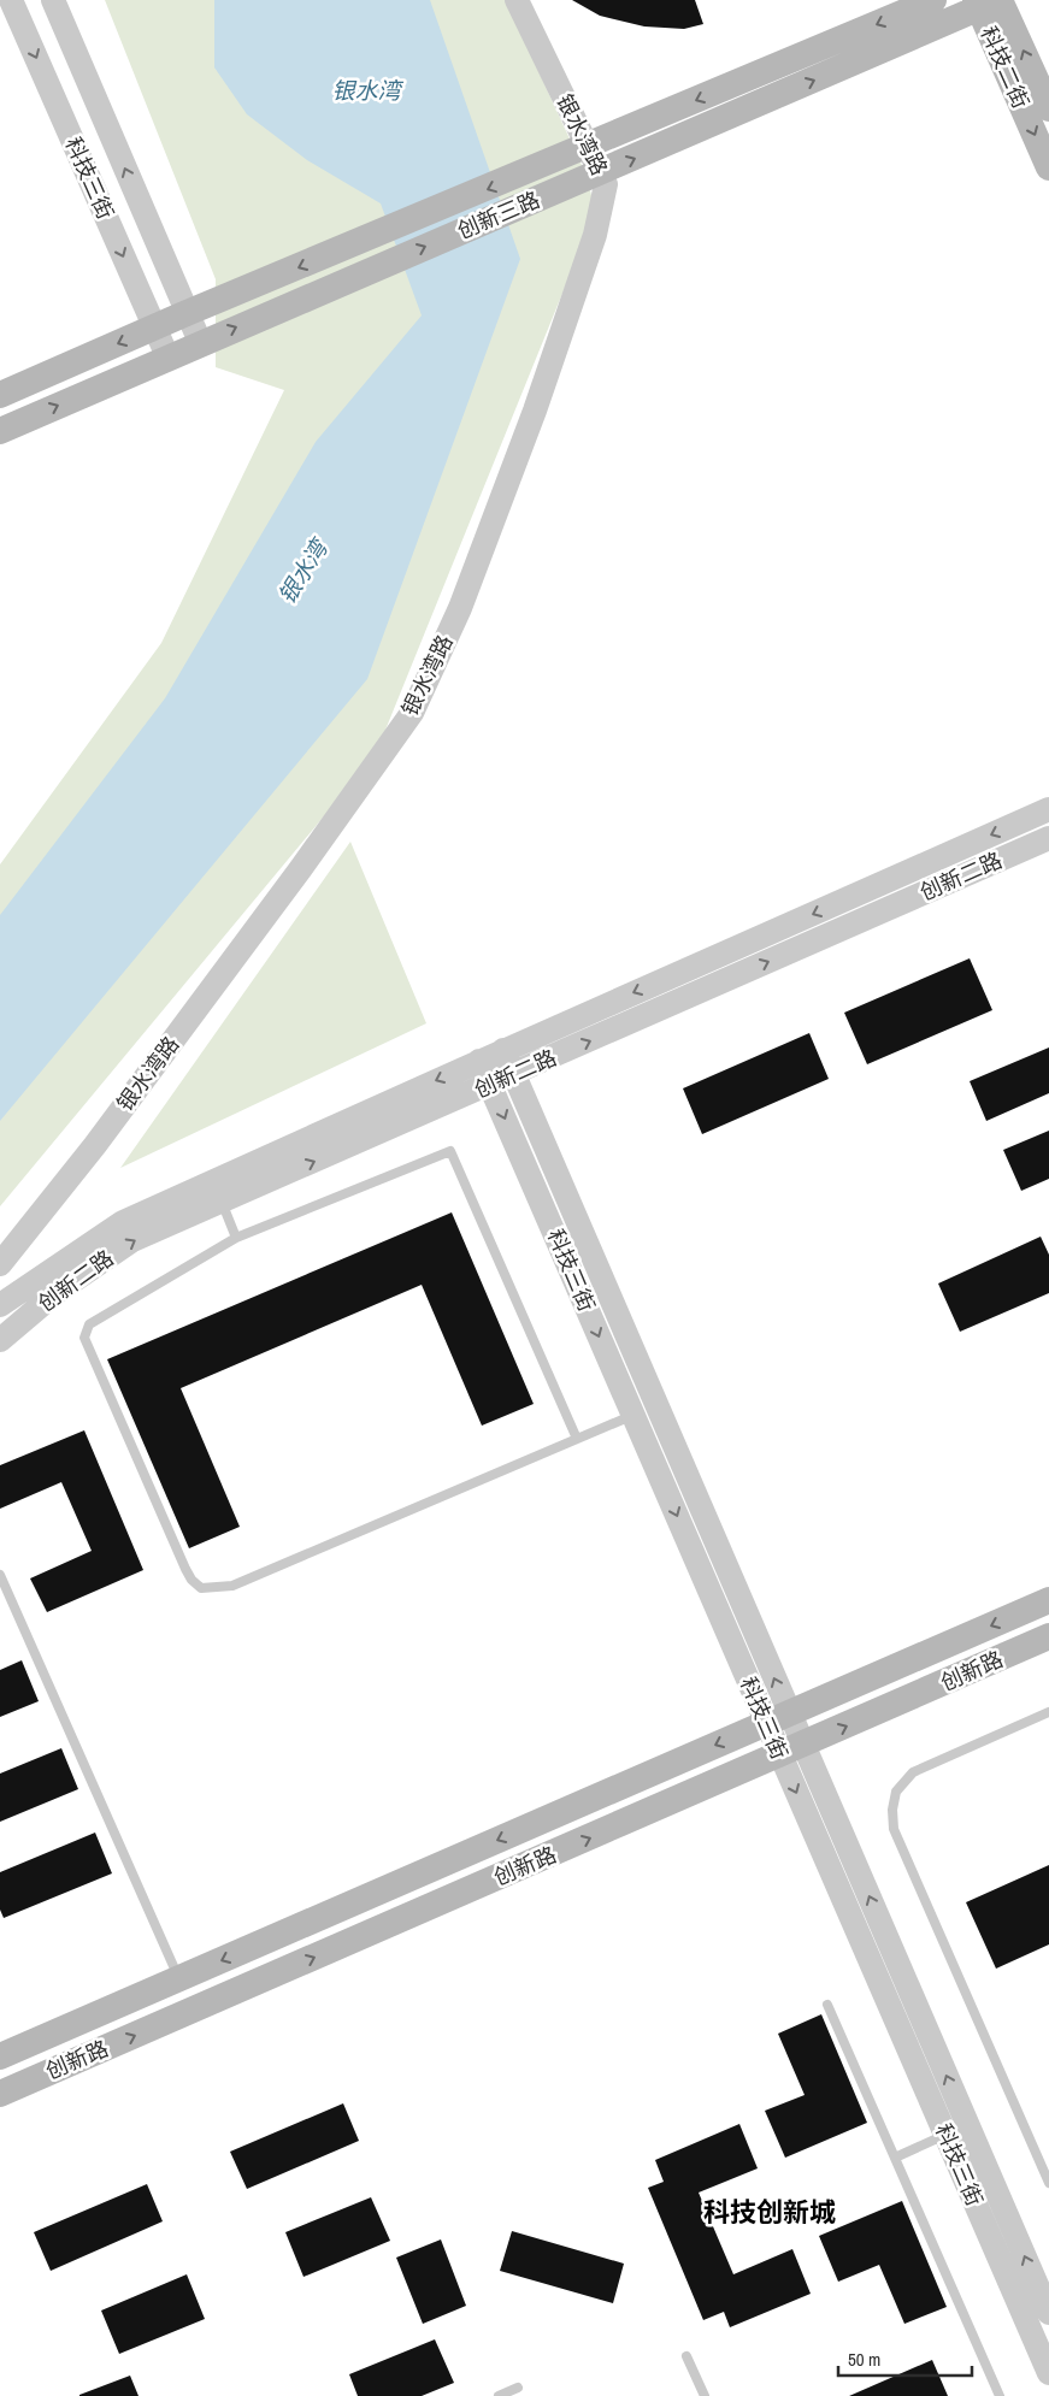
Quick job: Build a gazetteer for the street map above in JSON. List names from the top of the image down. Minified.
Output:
{"streets":{"main road":["科技二街","创新三路","创新路"],"street":["银水湾路","科技三街","创新二路"]},"crossings":[["科技二街","创新三路"],["银水湾路","创新三路"],["科技三街","创新三路"],["科技三街","创新二路"],["科技三街","创新路"]],"districts":["科技创新城"],"water":["银水湾"],"scale_bar":"50 m"}
